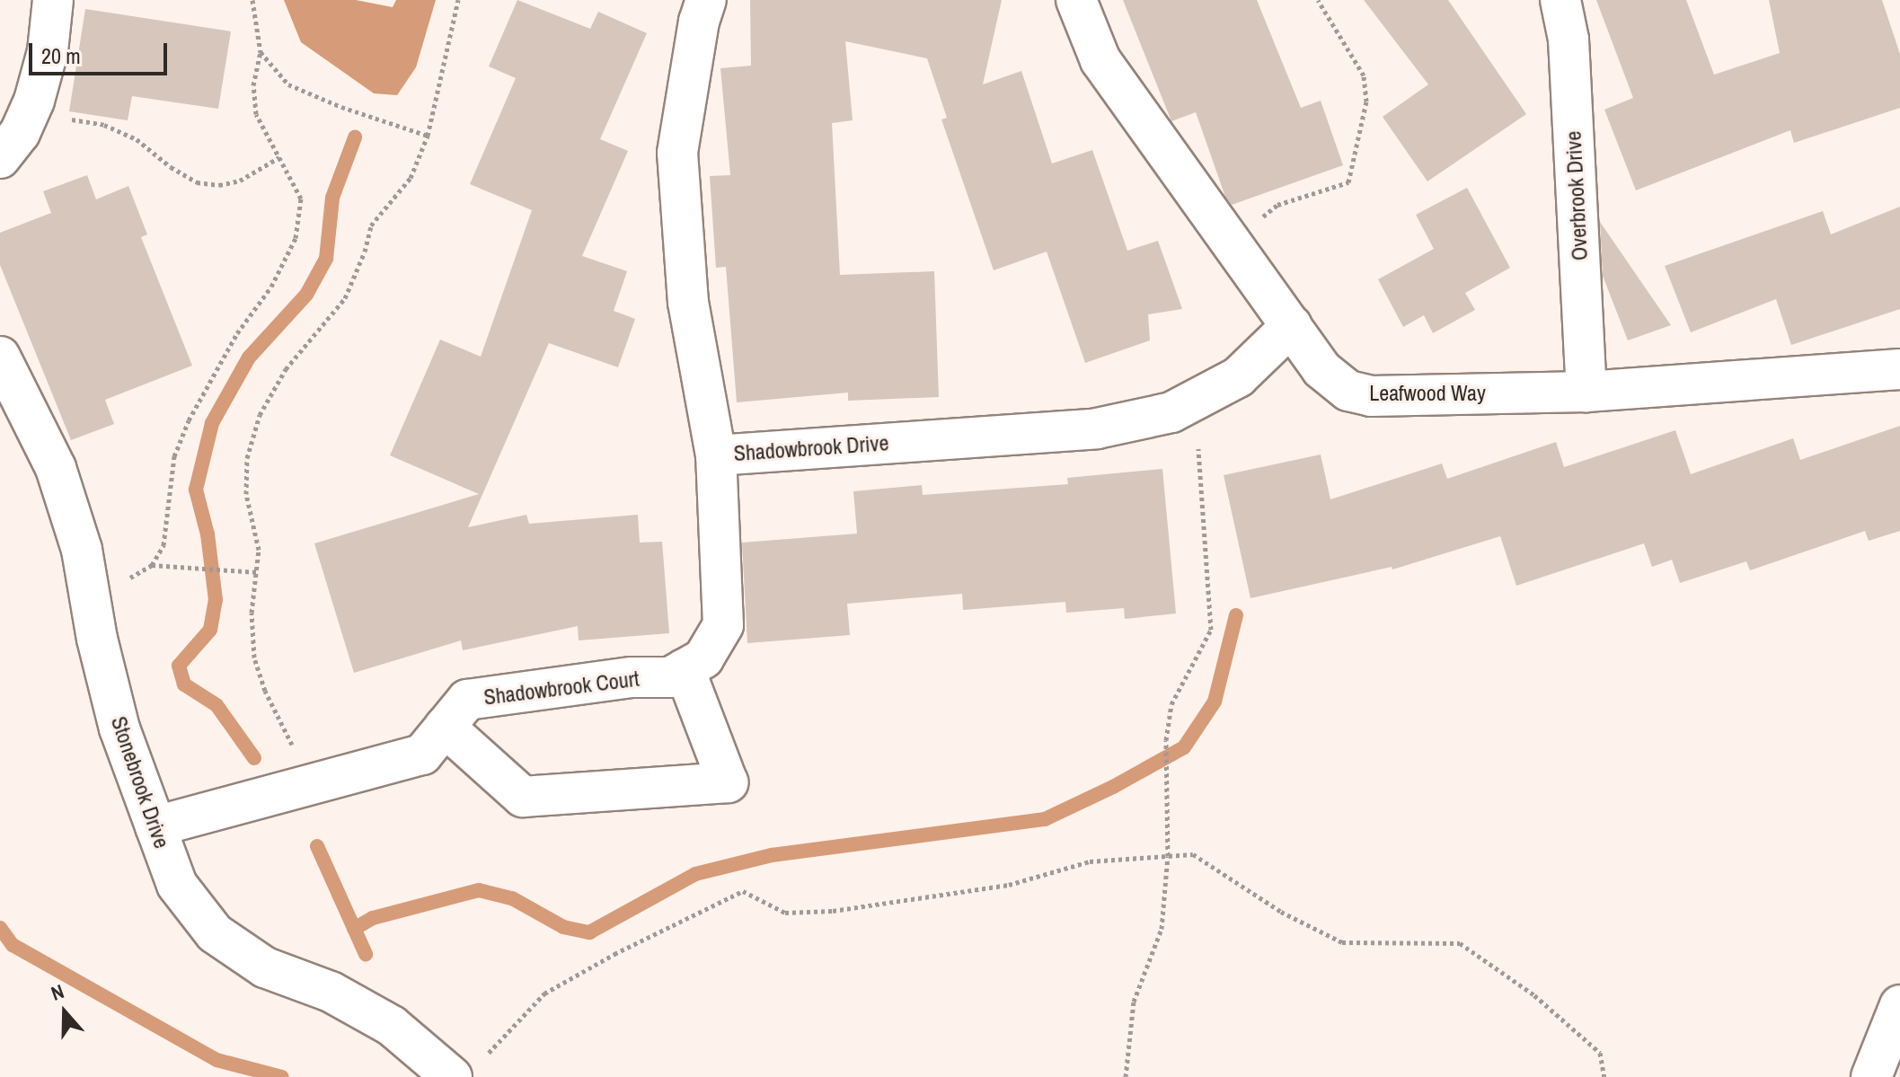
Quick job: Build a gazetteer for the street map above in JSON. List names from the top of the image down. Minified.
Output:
{"streets":{"street":["Overbrook Drive","Leafwood Way","Shadowbrook Drive","Shadowbrook Court","Stonebrook Drive"]},"crossings":[["Overbrook Drive","Leafwood Way"],["Leafwood Way","Shadowbrook Drive"],["Shadowbrook Drive","Shadowbrook Court"],["Shadowbrook Court","Stonebrook Drive"]],"scale_bar":"20 m","north":"top"}
